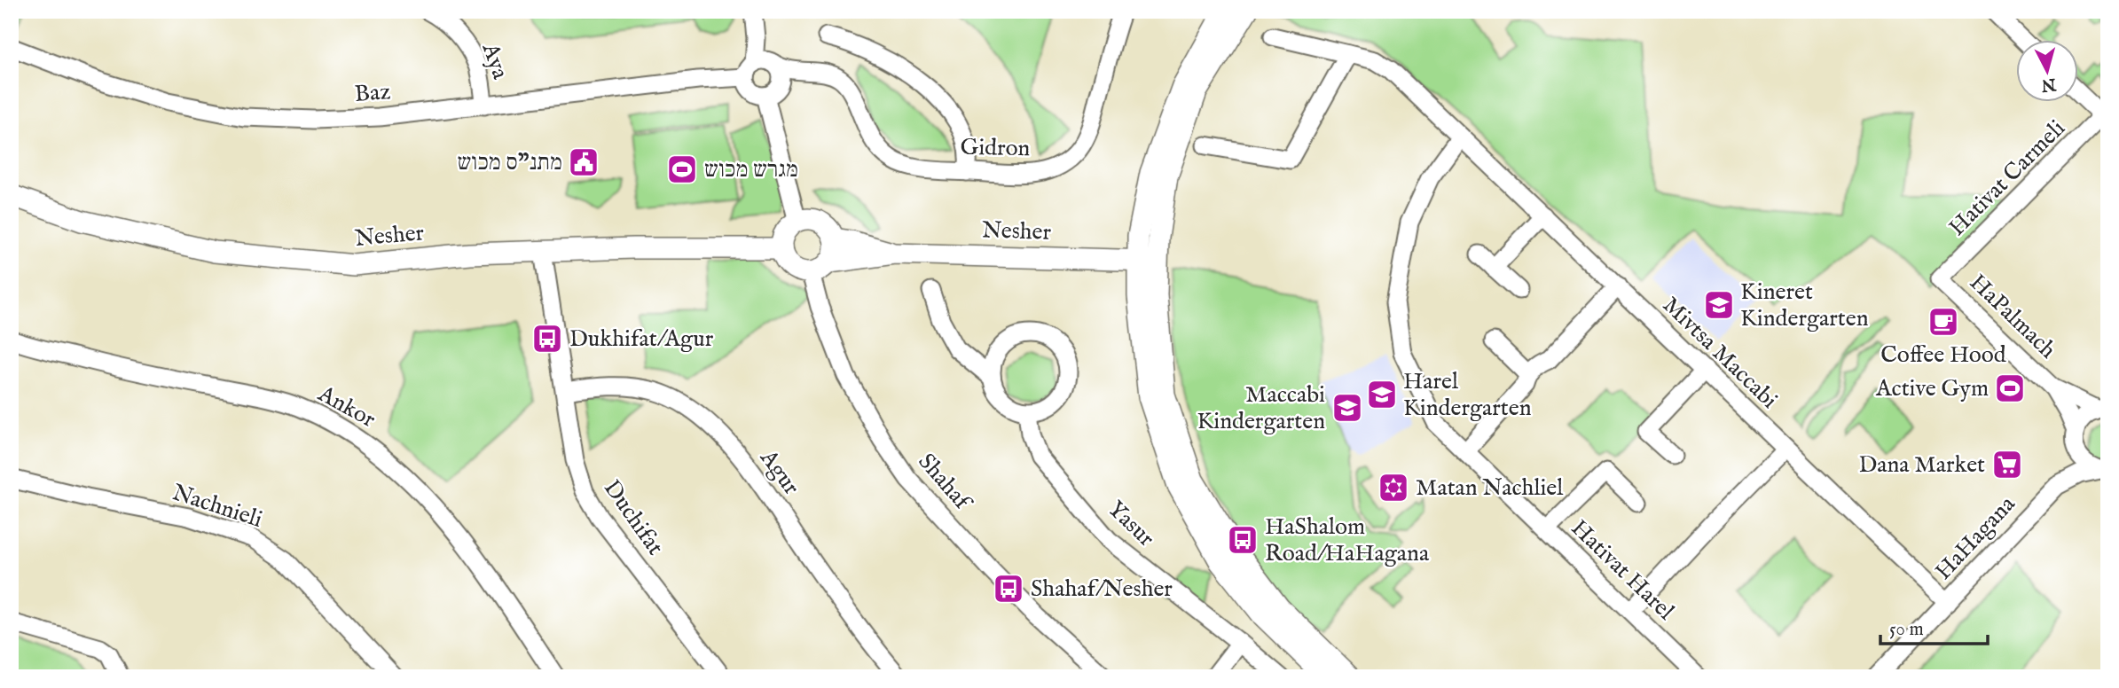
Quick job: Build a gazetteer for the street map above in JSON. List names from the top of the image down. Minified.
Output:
{"streets":{"street":["Aya","Baz","Gidron","Hativat Carmeli","Nesher","HaPalmach","Mivtsa Maccabi","Ankor","Agur","Shahaf","Nachnieli","Duchifat","Yasur","HaHagana","Hativat Harel"]},"crossings":[["Aya","Baz"],["Baz","Gidron"],["Hativat Carmeli","HaPalmach"],["Nesher","Shahaf"],["Nesher","Duchifat"],["HaPalmach","HaHagana"],["Mivtsa Maccabi","HaHagana"],["Mivtsa Maccabi","Hativat Harel"],["Agur","Duchifat"]],"places":{"public building":["מתנ\"ס מכוש"],"sports":["מגרש מכוש","Active Gym"],"school or university":["Kineret Kindergarten","Harel Kindergarten","Maccabi Kindergarten"],"cafe":["Coffee Hood"],"bus stop":["Dukhifat/Agur","HaShalom Road/HaHagana","Shahaf/Nesher"],"supermarket":["Dana Market"],"synagogue":["Matan Nachliel"]},"scale_bar":"50 m","north":"bottom"}
